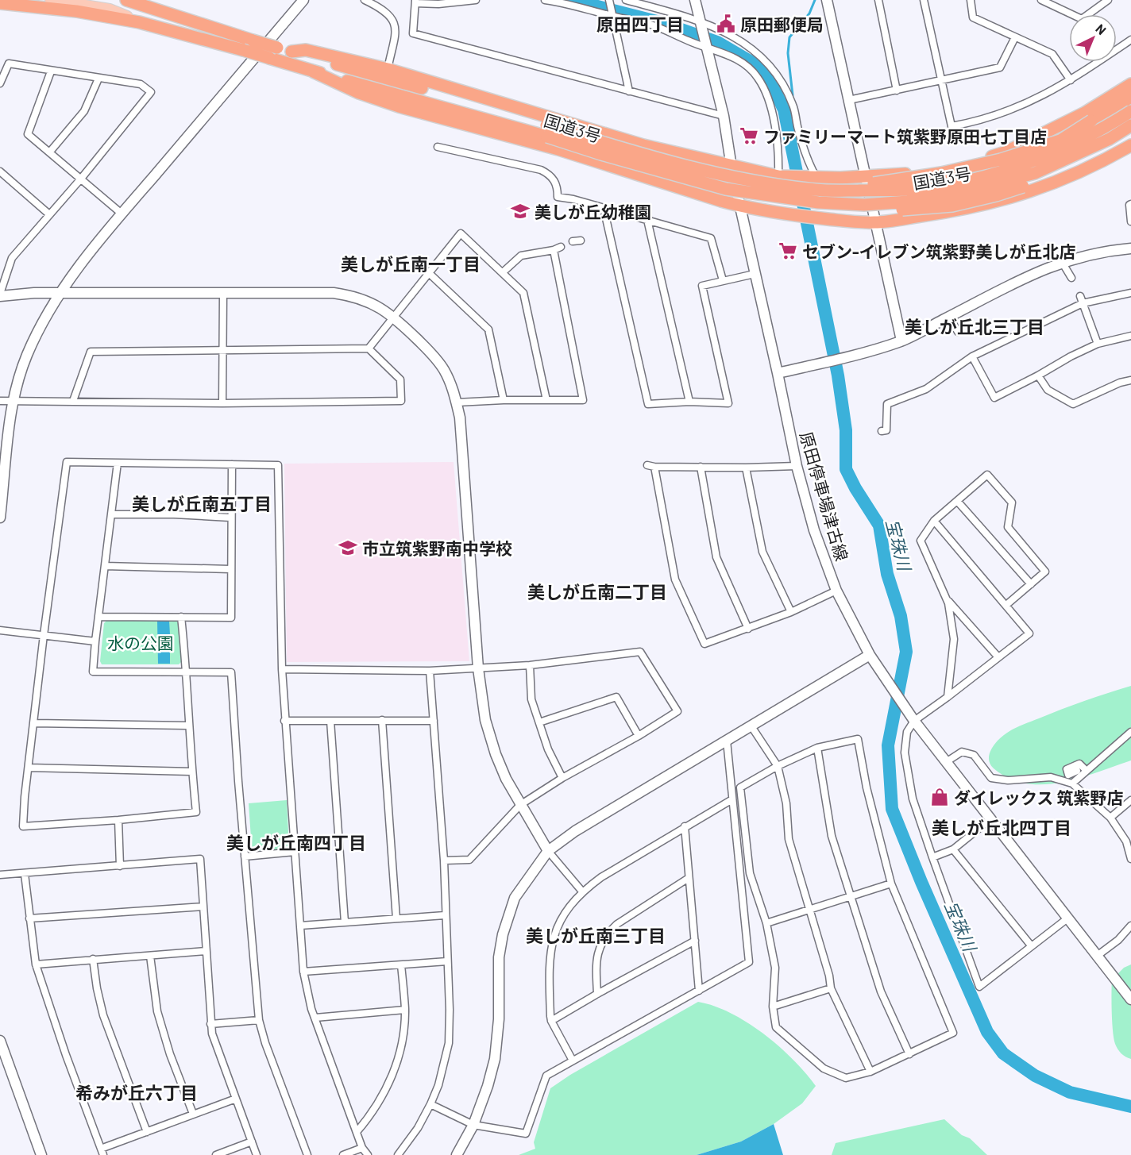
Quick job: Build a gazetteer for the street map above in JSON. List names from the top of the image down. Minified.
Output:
{"streets":{"highway":["国道3号"],"street":["原田停車場津古線"]},"districts":["原田四丁目","美しが丘南一丁目","美しが丘北三丁目","美しが丘南五丁目","美しが丘南二丁目","美しが丘北四丁目","美しが丘南四丁目","美しが丘南三丁目","希みが丘六丁目"],"water":["宝珠川"],"parks":["水の公園"],"places":{"public building":["原田郵便局"],"supermarket":["ファミリーマート筑紫野原田七丁目店","セブン-イレブン筑紫野美しが丘北店"],"school or university":["美しが丘幼稚園","市立筑紫野南中学校"],"shop":["ダイレックス 筑紫野店"]},"north":"top right"}
